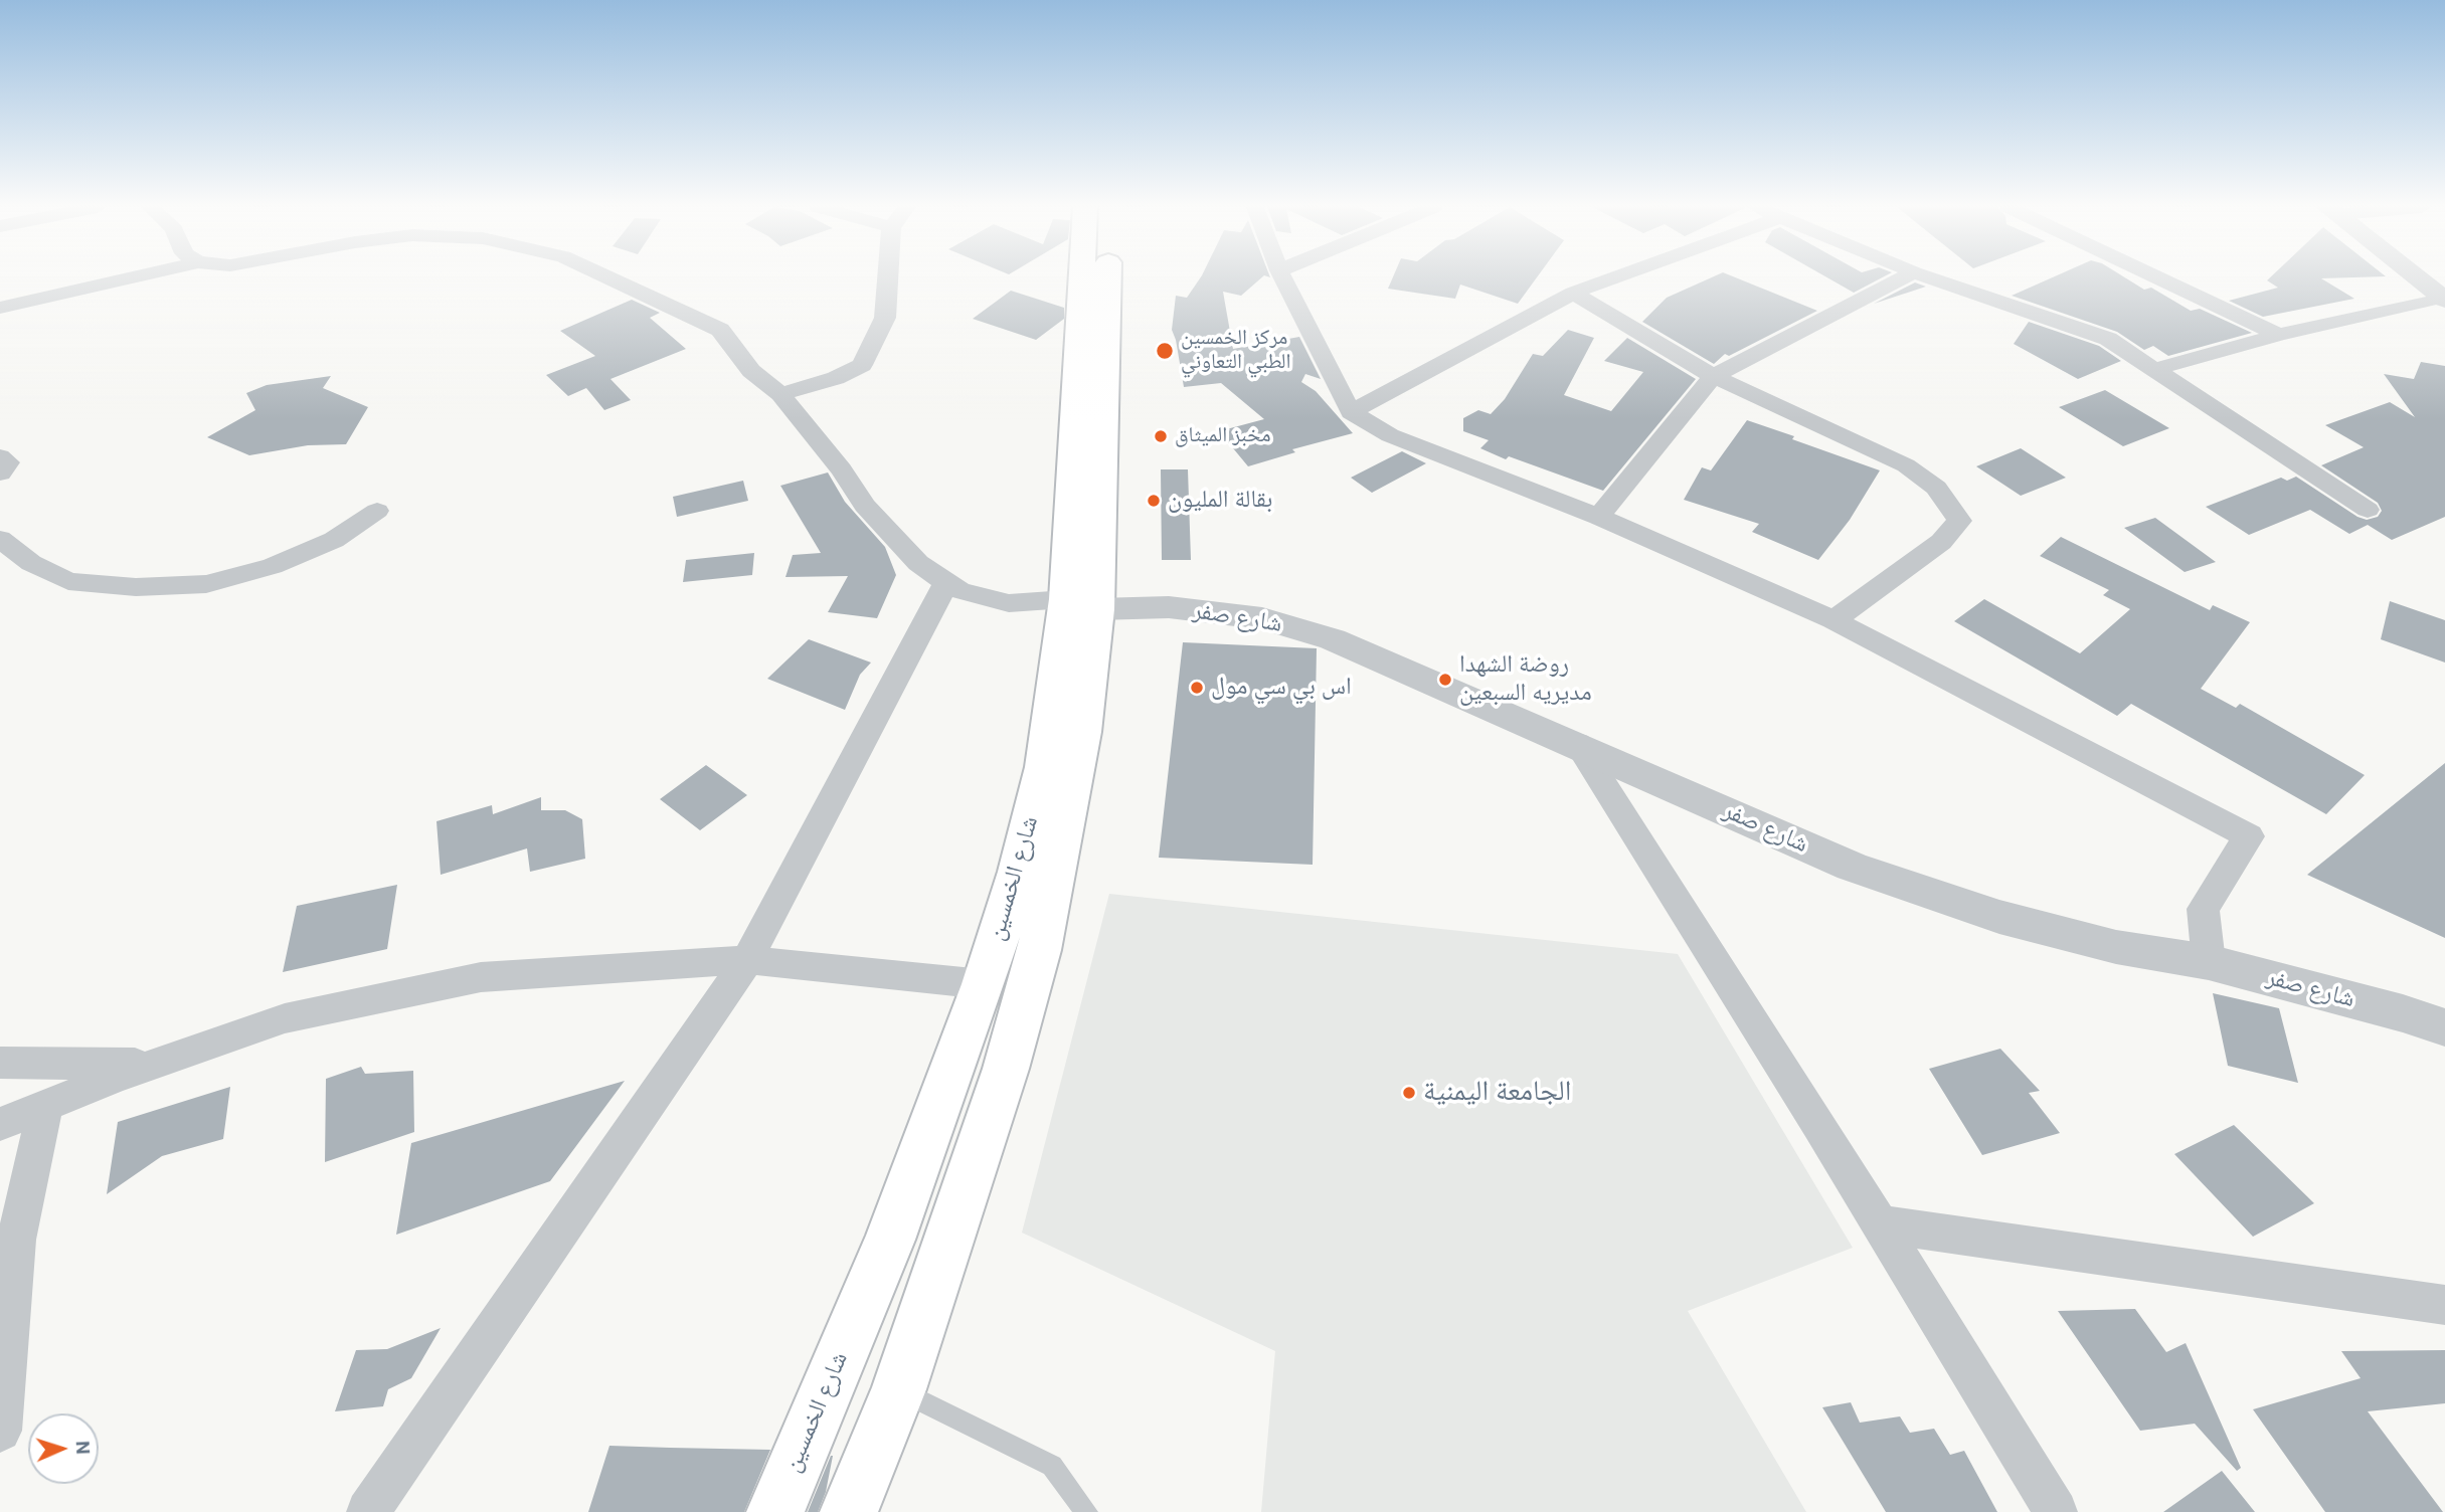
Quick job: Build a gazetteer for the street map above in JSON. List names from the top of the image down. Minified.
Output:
{"streets":{"main road":["شارع الخمسين"],"street":["شارع صفر"]},"crossings":[["شارع صفر","شارع الخمسين"]],"places":["مركز الخمسين الطبي التعاوني","مخبز الميثاق","بقالة المليون","روضة الشهدا مديريه السبعين","اس بي سي مول","الجامعة اليمنية"],"north":"right"}
